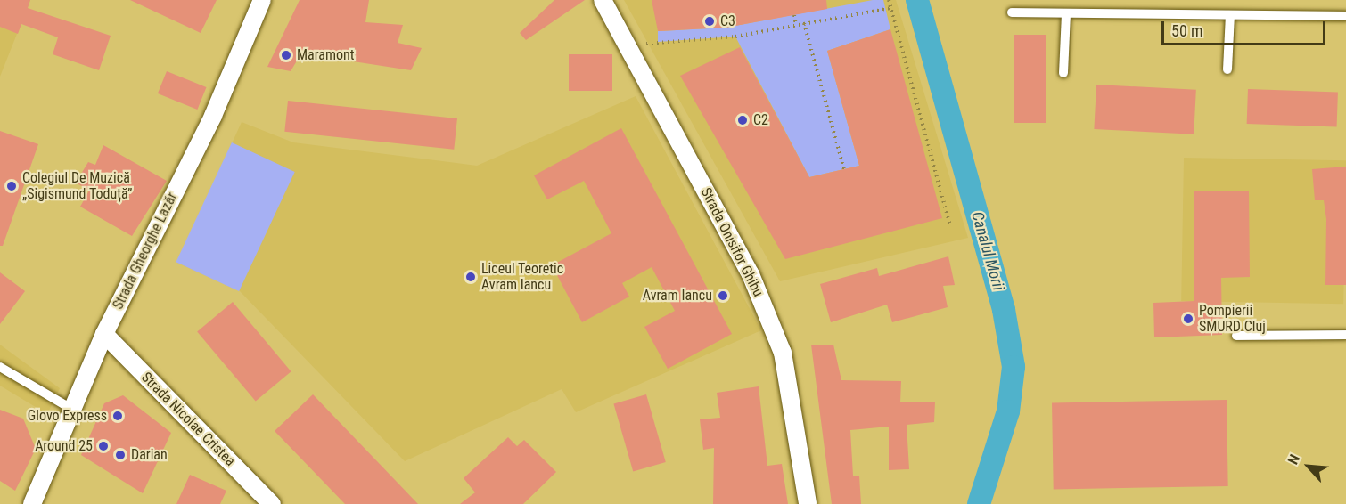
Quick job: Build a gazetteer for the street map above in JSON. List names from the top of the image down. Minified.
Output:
{"streets":{"street":["Strada Onisifor Ghibu","Strada Gheorghe Lazăr","Strada Nicolae Cristea"]},"crossings":[["Strada Gheorghe Lazăr","Strada Nicolae Cristea"]],"water":["Canalul Morii"],"places":["C3","Maramont","C2","Colegiul De Muzică „Sigismund Toduță”","Liceul Teoretic Avram Iancu","Avram Iancu","Pompierii SMURD Cluj","Glovo Express","Around 25","Darian"],"scale_bar":"50 m","north":"top left"}
